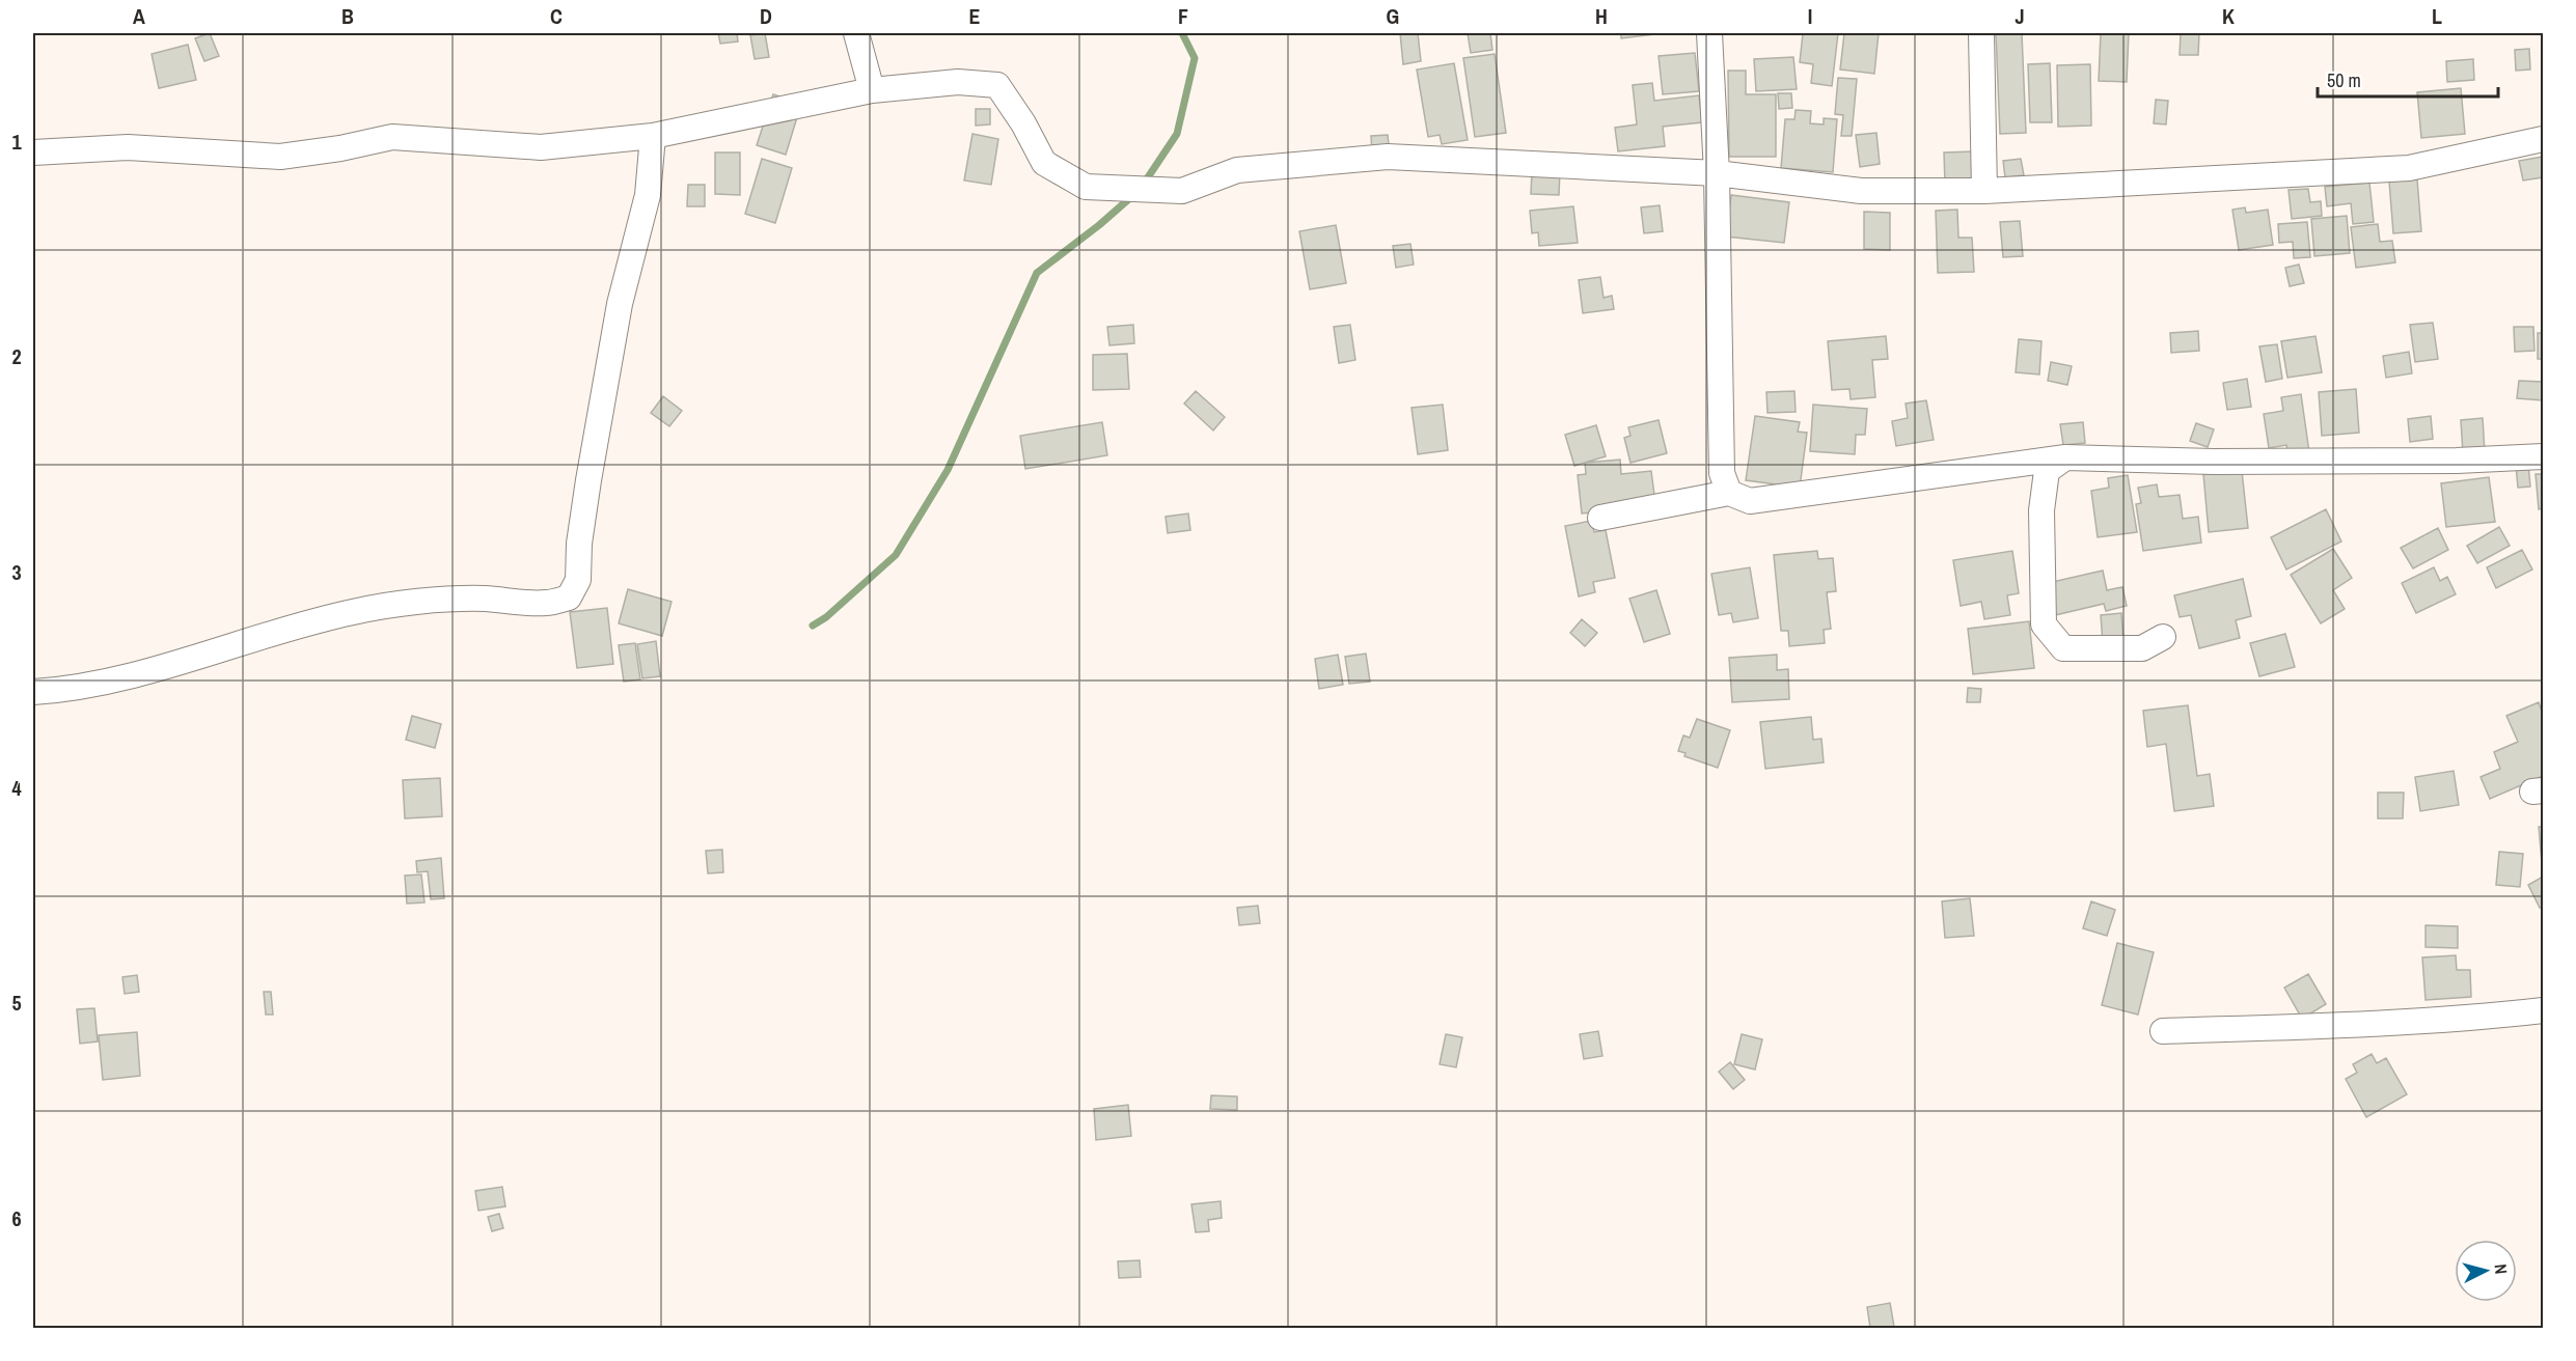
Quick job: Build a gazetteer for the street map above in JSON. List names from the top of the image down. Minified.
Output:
{"scale_bar":"50 m","north":"right","grid":{"columns":["A","B","C","D","E","F","G","H","I","J","K","L"],"rows":["1","2","3","4","5","6"]}}
